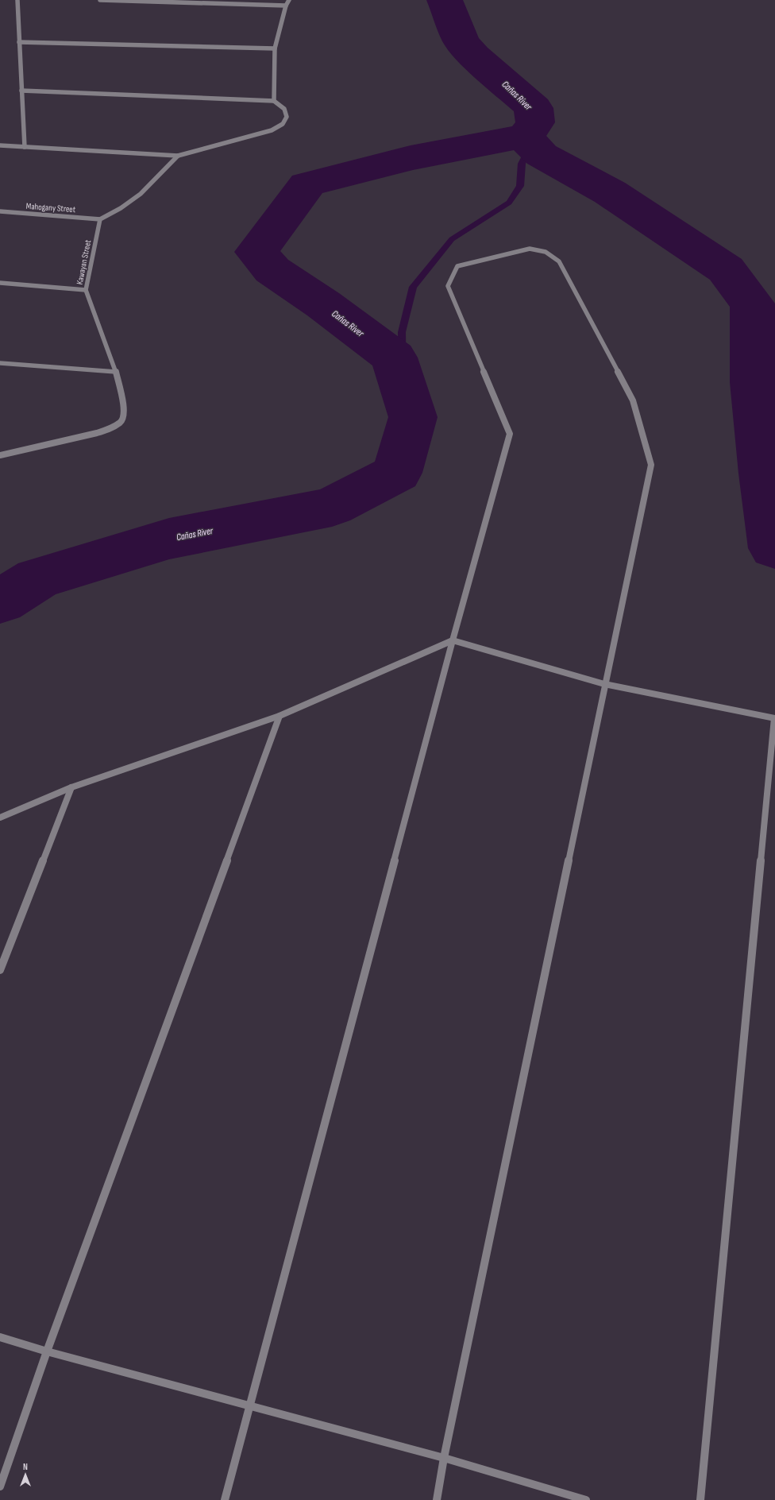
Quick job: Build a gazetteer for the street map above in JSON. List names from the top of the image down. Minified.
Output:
{"streets":{"street":["Mahogany Street","Kawayan Street"]},"crossings":[["Mahogany Street","Kawayan Street"]],"water":["Cañas River"],"north":"top"}
